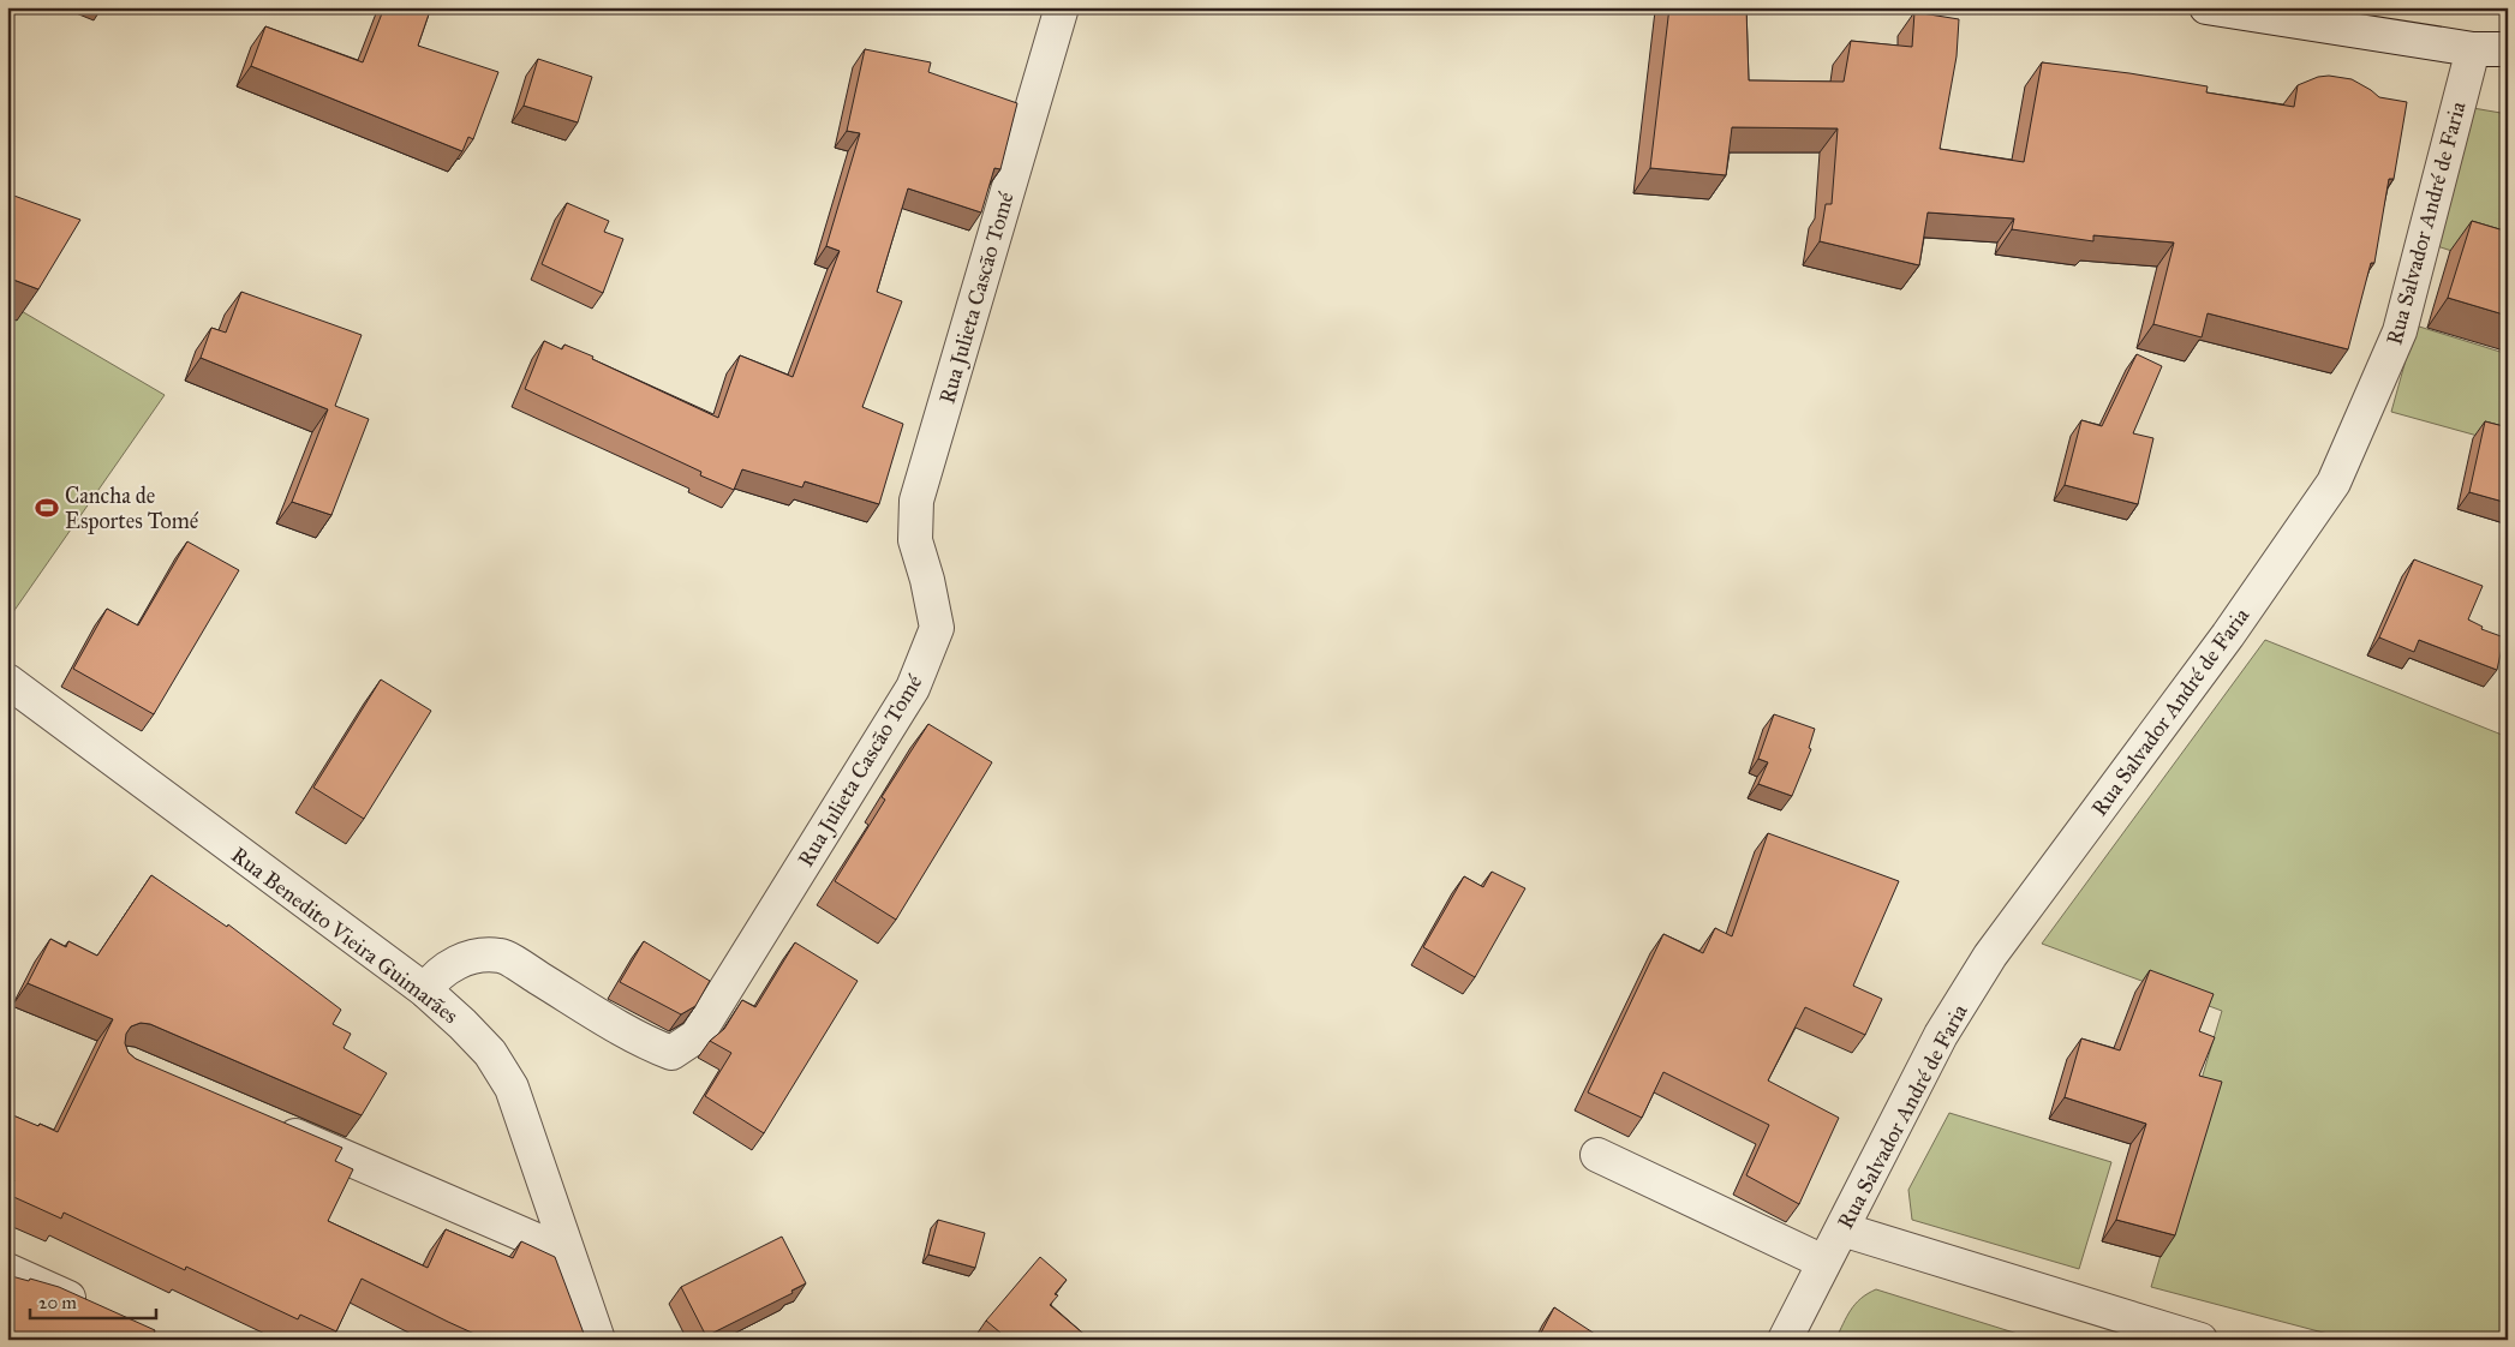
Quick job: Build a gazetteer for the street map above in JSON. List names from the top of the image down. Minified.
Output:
{"streets":{"street":["Rua Salvador André de Faria","Rua Julieta Cascão Tomé","Rua Benedito Vieira Guimarães"]},"crossings":[["Rua Julieta Cascão Tomé","Rua Benedito Vieira Guimarães"]],"places":{"sports":["Cancha de Esportes Tomé"]},"scale_bar":"20 m"}
